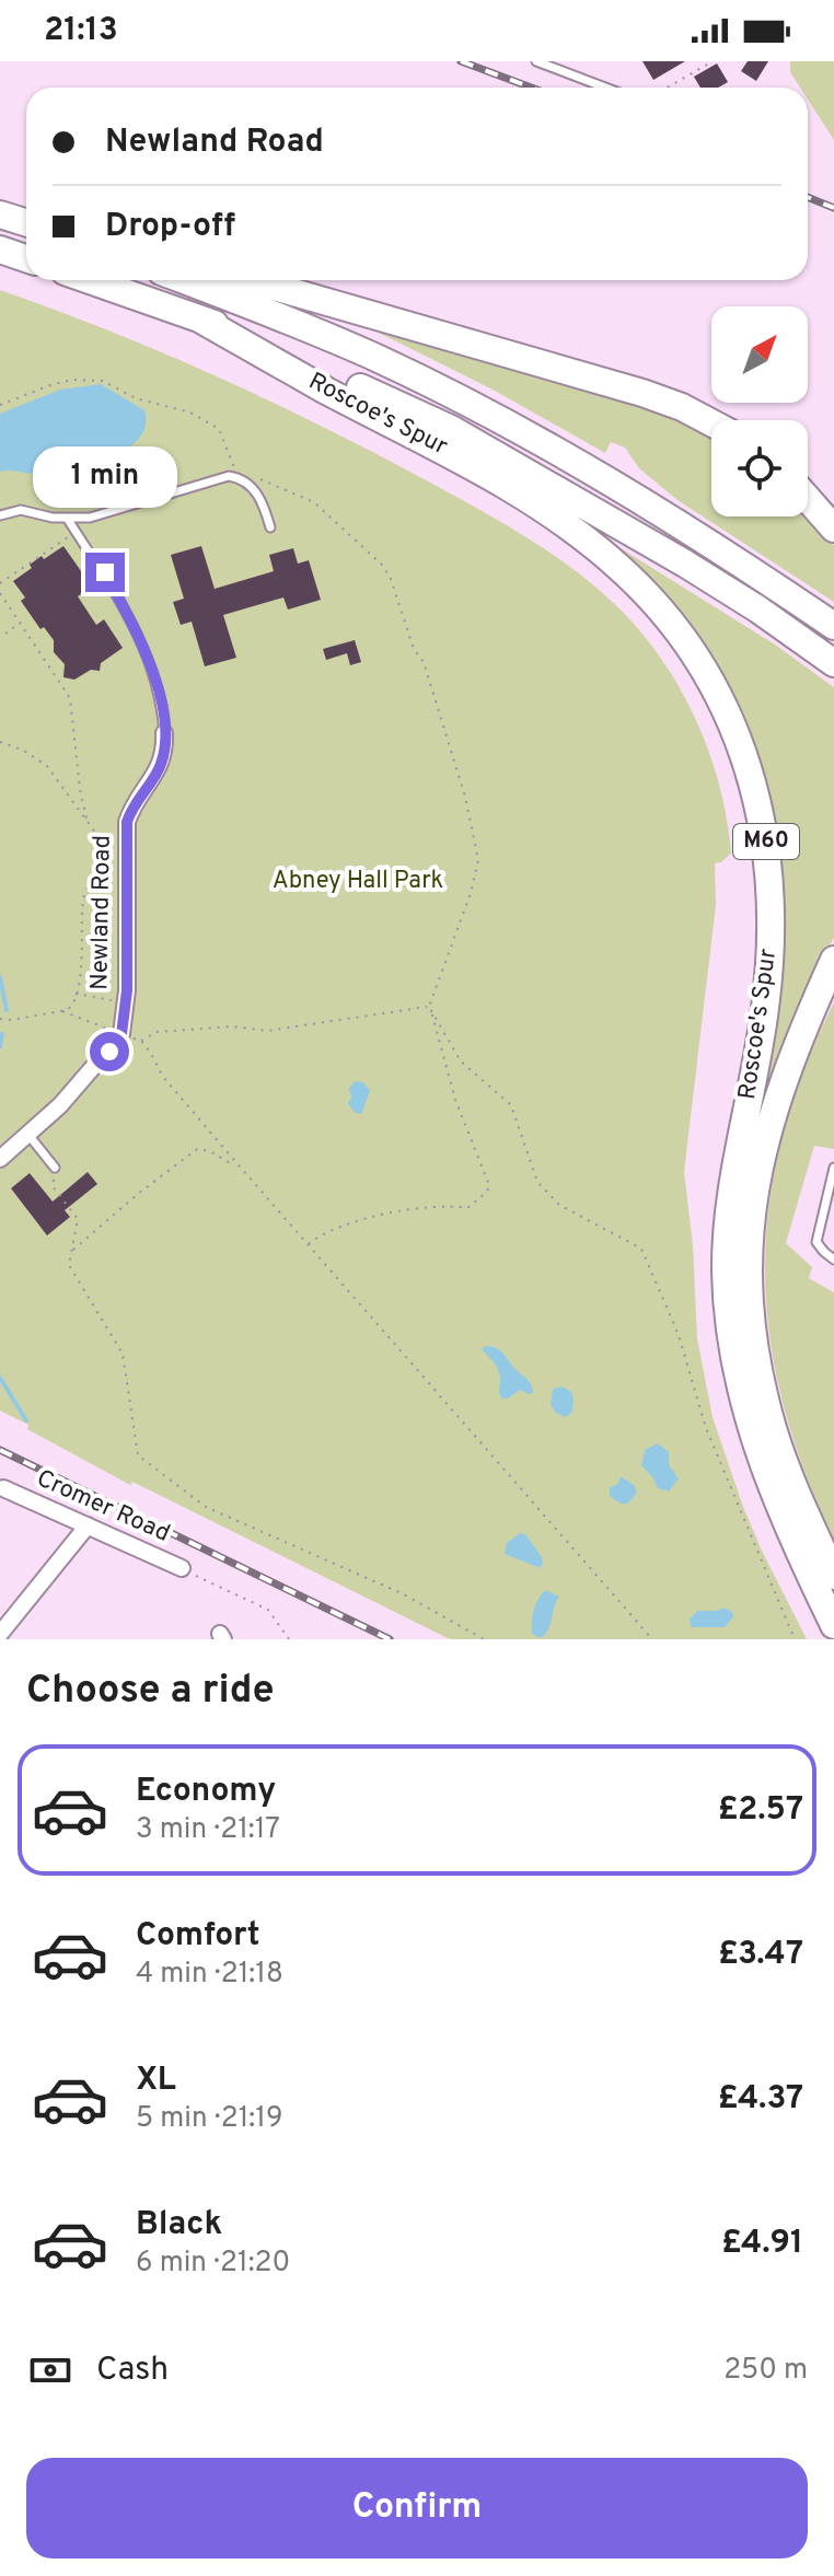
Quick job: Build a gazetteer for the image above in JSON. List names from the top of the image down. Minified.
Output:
{"streets":{"highway":["Roscoe's Spur","M60"],"street":["Newland Road","Cromer Road"]},"crossings":[["Roscoe's Spur","M60"]],"parks":["Abney Hall Park"],"north":"top right","page":{"status":"21:13","banner":["Newland Road","Drop-off"],"bubble":"1 min","heading":"Choose a ride","list":[{"name":"Economy","note":"3 min · 21:17","value":"£2.57"},{"name":"Comfort","note":"4 min · 21:18","value":"£3.47"},{"name":"XL","note":"5 min · 21:19","value":"£4.37"},{"name":"Black","note":"6 min · 21:20","value":"£4.91"}],"pay":["Cash","250 m"],"buttons":"Confirm"}}
